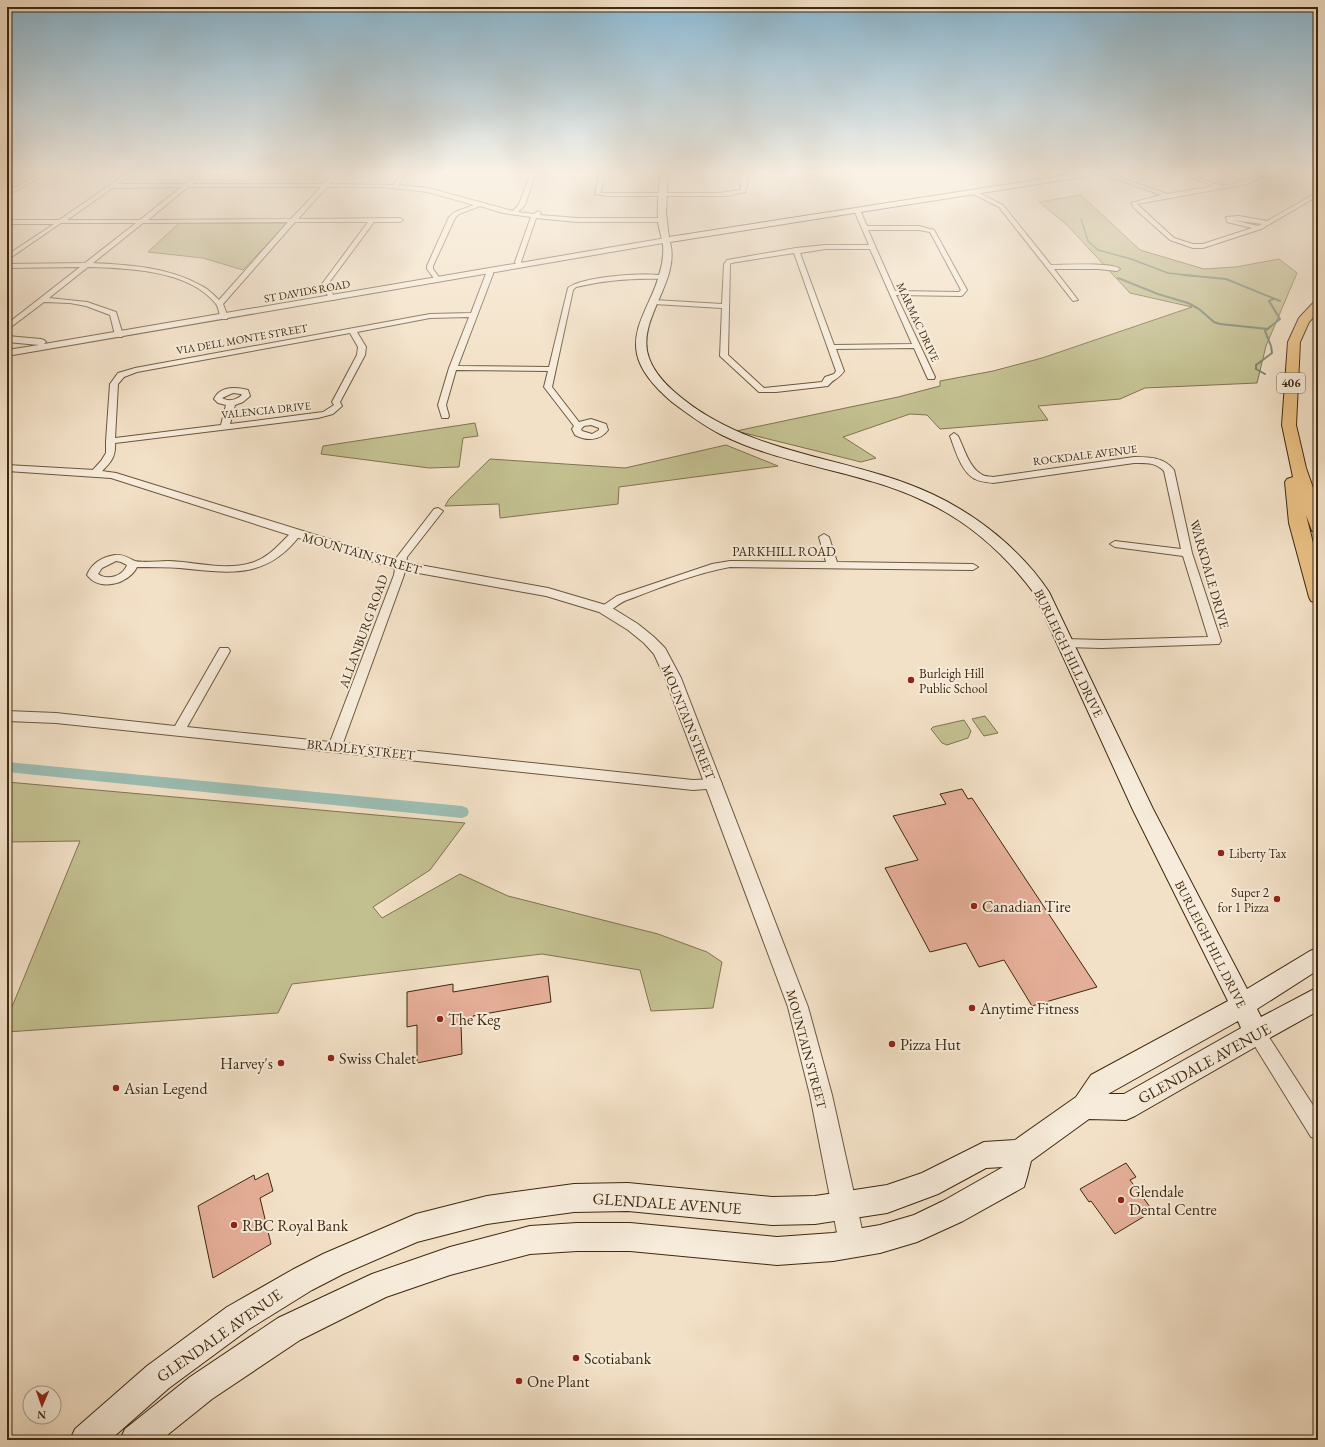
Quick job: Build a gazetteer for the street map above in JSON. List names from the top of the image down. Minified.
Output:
{"streets":{"highway":["406"],"main road":["ST DAVIDS ROAD","BURLEIGH HILL DRIVE","GLENDALE AVENUE"],"street":["MARMAC DRIVE","VIA DELL MONTE STREET","VALENCIA DRIVE","ROCKDALE AVENUE","PARKHILL ROAD","MOUNTAIN STREET","WARKDALE DRIVE","ALLANBURG ROAD","BRADLEY STREET"]},"crossings":[["ST DAVIDS ROAD","BURLEIGH HILL DRIVE"],["VIA DELL MONTE STREET","VALENCIA DRIVE"],["VIA DELL MONTE STREET","MOUNTAIN STREET"],["ROCKDALE AVENUE","WARKDALE DRIVE"],["PARKHILL ROAD","MOUNTAIN STREET"],["MOUNTAIN STREET","ALLANBURG ROAD"],["MOUNTAIN STREET","BRADLEY STREET"],["MOUNTAIN STREET","GLENDALE AVENUE"],["WARKDALE DRIVE","BURLEIGH HILL DRIVE"],["ALLANBURG ROAD","BRADLEY STREET"],["BURLEIGH HILL DRIVE","GLENDALE AVENUE"]],"places":["Burleigh Hill Public School","Liberty Tax","Super 2 for 1 Pizza","Canadian Tire","Anytime Fitness","The Keg","Pizza Hut","Swiss Chalet","Harvey's","Asian Legend","Glendale Dental Centre","RBC Royal Bank","Scotiabank","One Plant"],"north":"bottom"}
